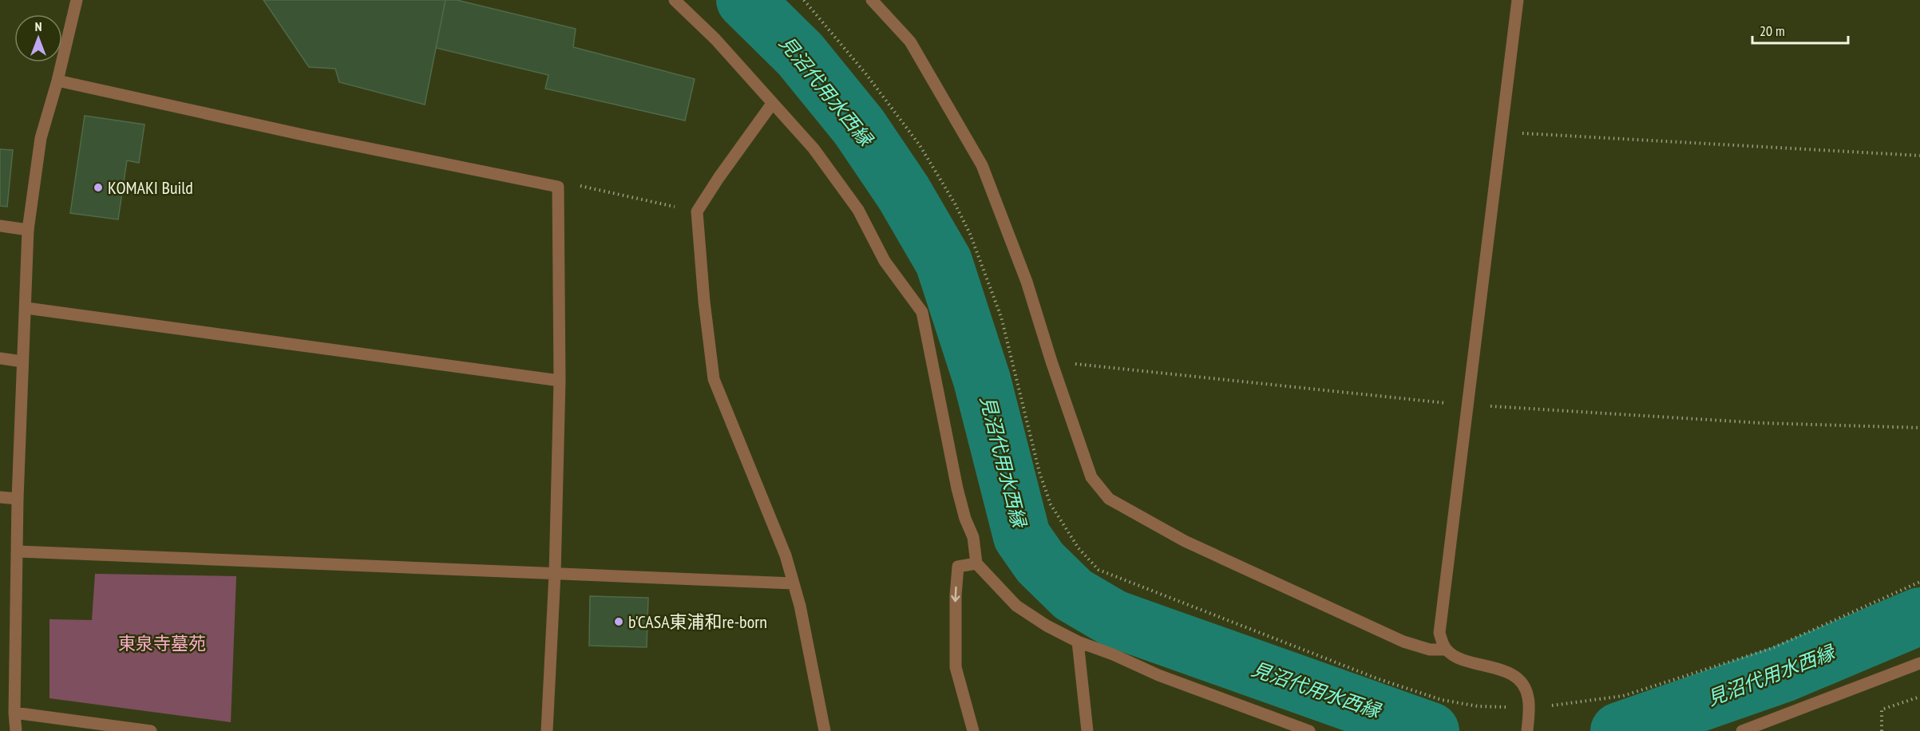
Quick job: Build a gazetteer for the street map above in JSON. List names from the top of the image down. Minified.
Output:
{"water":["見沼代用水西縁"],"parks":["東泉寺墓苑"],"places":["KOMAKI Build","b'CASA東浦和re-born"],"scale_bar":"20 m","north":"top"}
